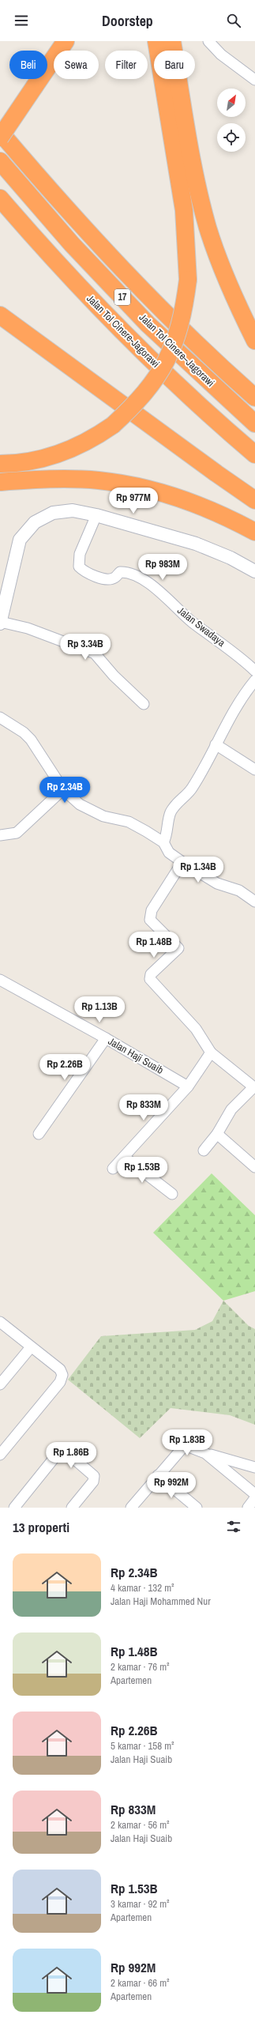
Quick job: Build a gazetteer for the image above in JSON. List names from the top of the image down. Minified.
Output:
{"streets":{"highway":["17","Jalan Tol Cinere-Jagorawi","Jalan Tol Cinere–Jagorawi"],"street":["Jalan Swadaya","Jalan Haji Suaib"]},"north":"top right","page":{"header":"Doorstep","chip":["Beli","Sewa","Filter","Baru"],"price":["Rp 977M","Rp 983M","Rp 3.34B","Rp 2.34B","Rp 1.34B","Rp 1.48B","Rp 1.13B","Rp 2.26B","Rp 833M","Rp 1.53B","Rp 1.83B","Rp 1.86B","Rp 992M"],"heading":"13 properti","list":[{"name":"Rp 2.34B","note":"4 kamar · 132 m² · Jalan Haji Mohammed Nur"},{"name":"Rp 1.48B","note":"2 kamar · 76 m² · Apartemen"},{"name":"Rp 2.26B","note":"5 kamar · 158 m² · Jalan Haji Suaib"},{"name":"Rp 833M","note":"2 kamar · 56 m² · Jalan Haji Suaib"},{"name":"Rp 1.53B","note":"3 kamar · 92 m² · Apartemen"},{"name":"Rp 992M","note":"2 kamar · 66 m² · Apartemen"}]}}
